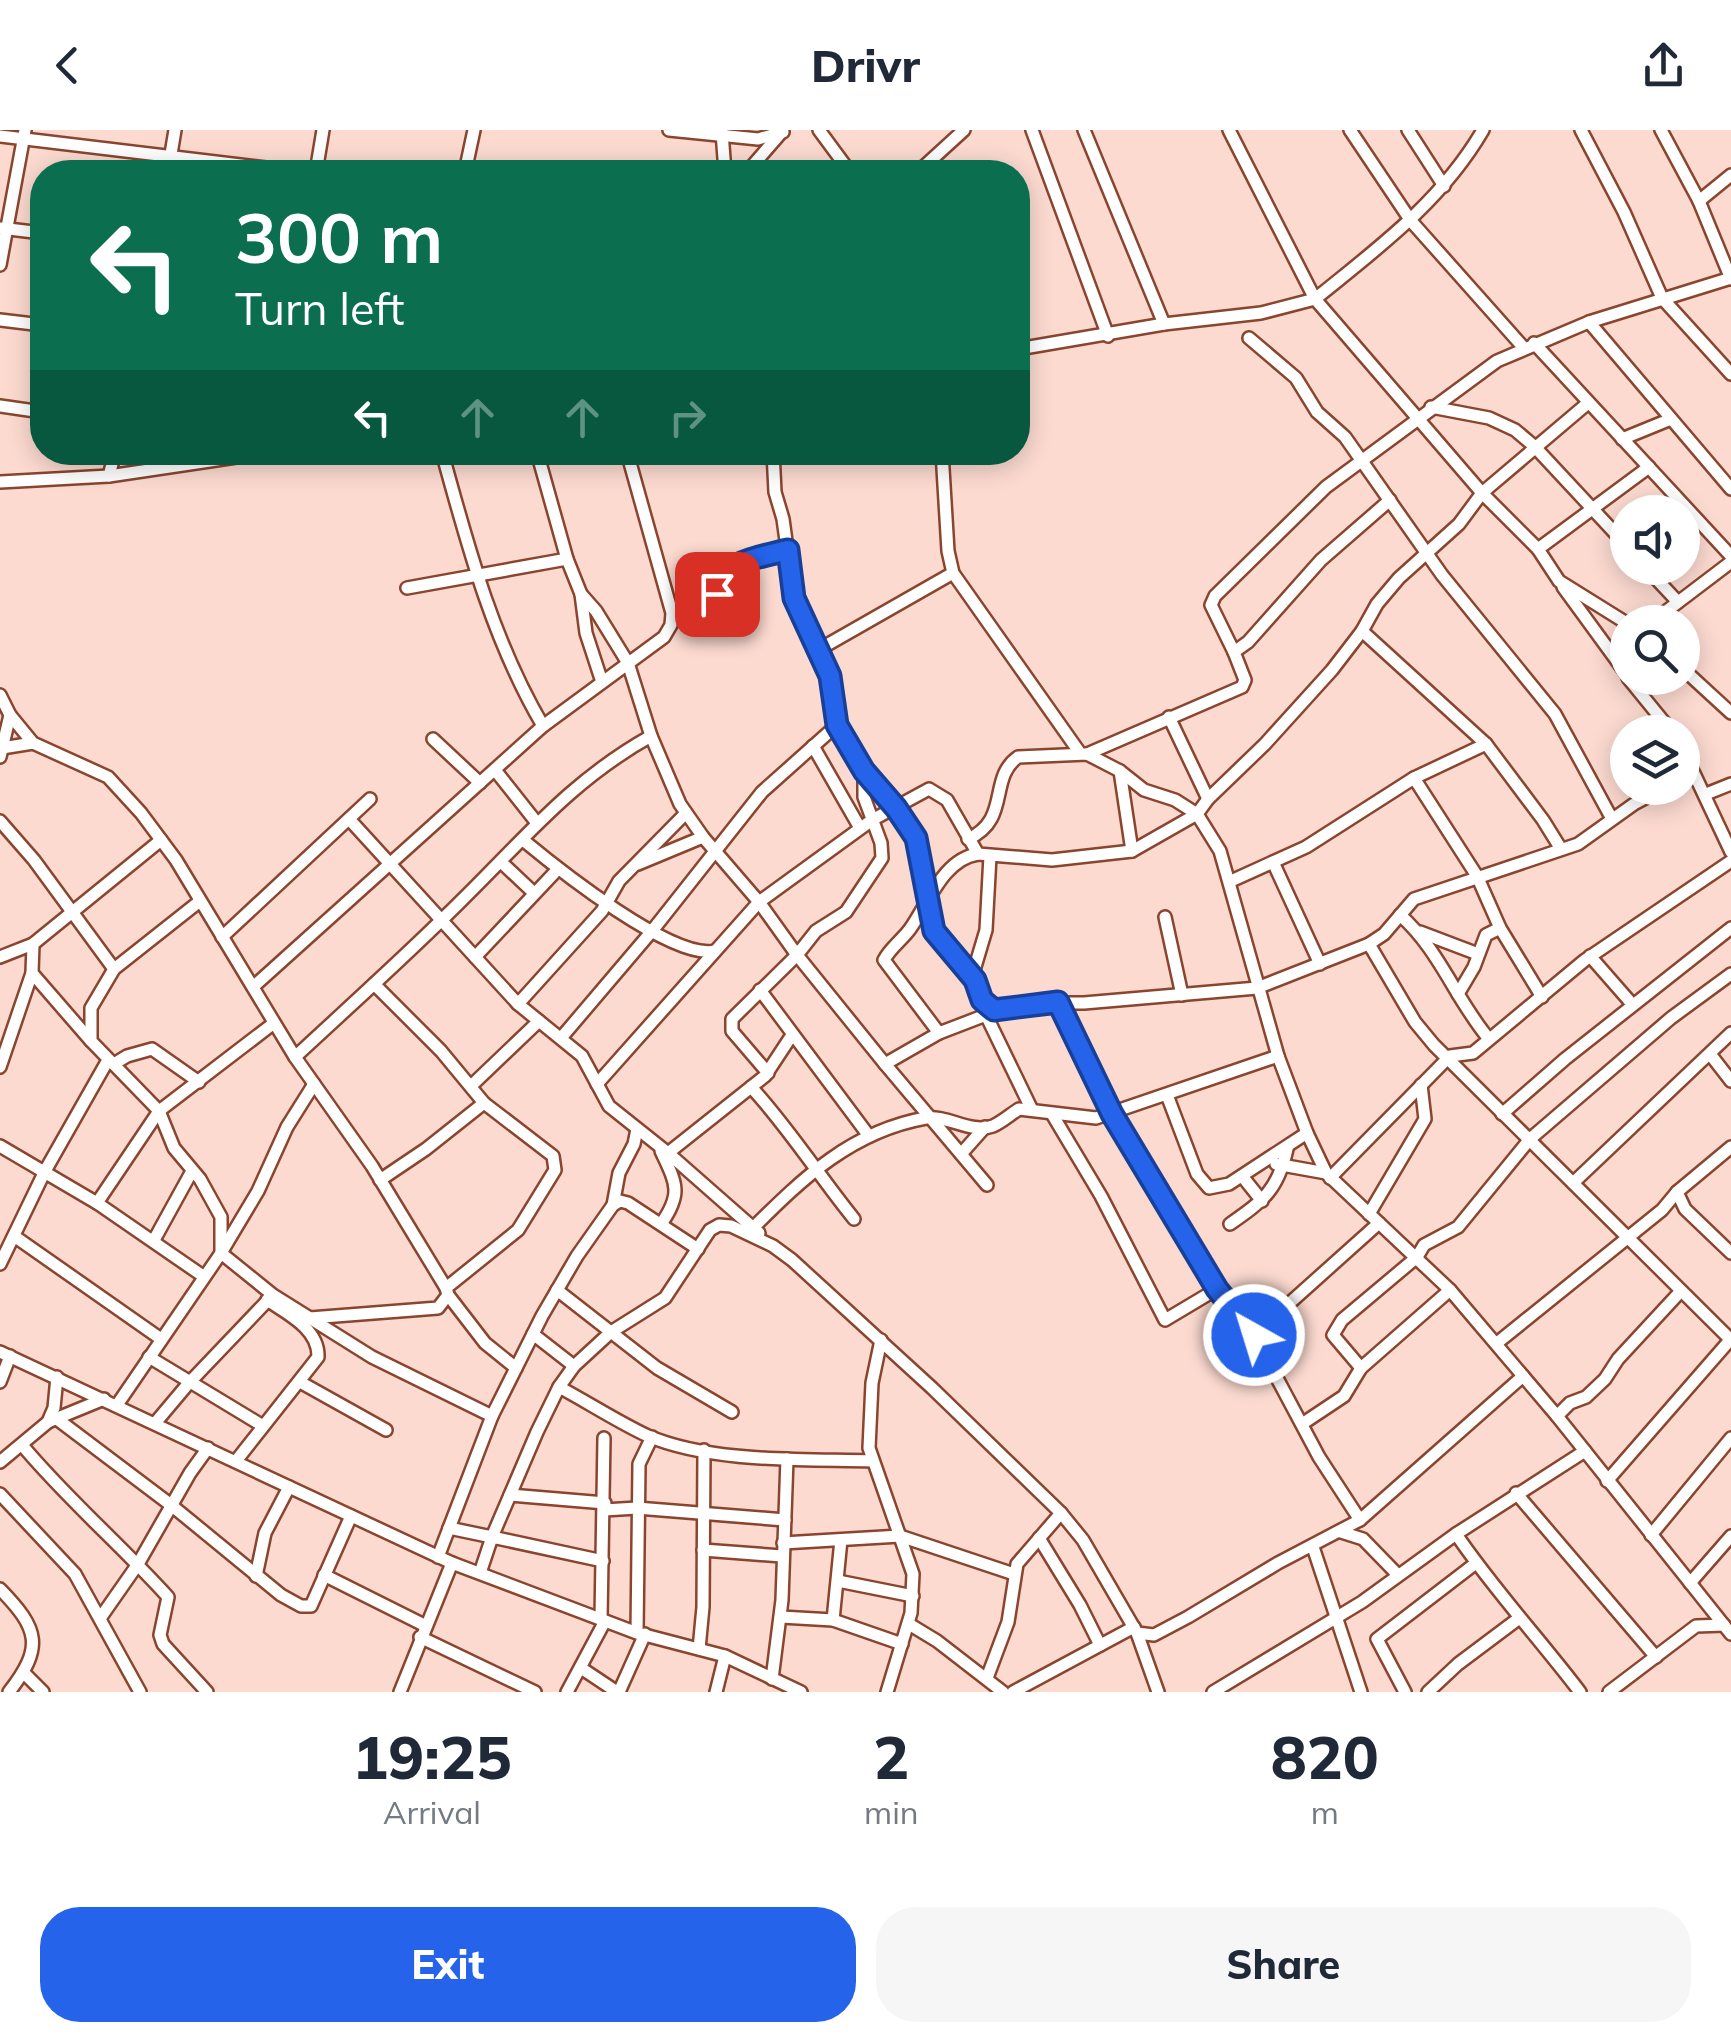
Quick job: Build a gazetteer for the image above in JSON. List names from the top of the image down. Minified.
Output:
{"page":{"header":"Drivr","turn":["300 m","Turn left"],"eta":["19:25","Arrival","2","min","820","m"],"buttons":["Exit","Share"]}}
